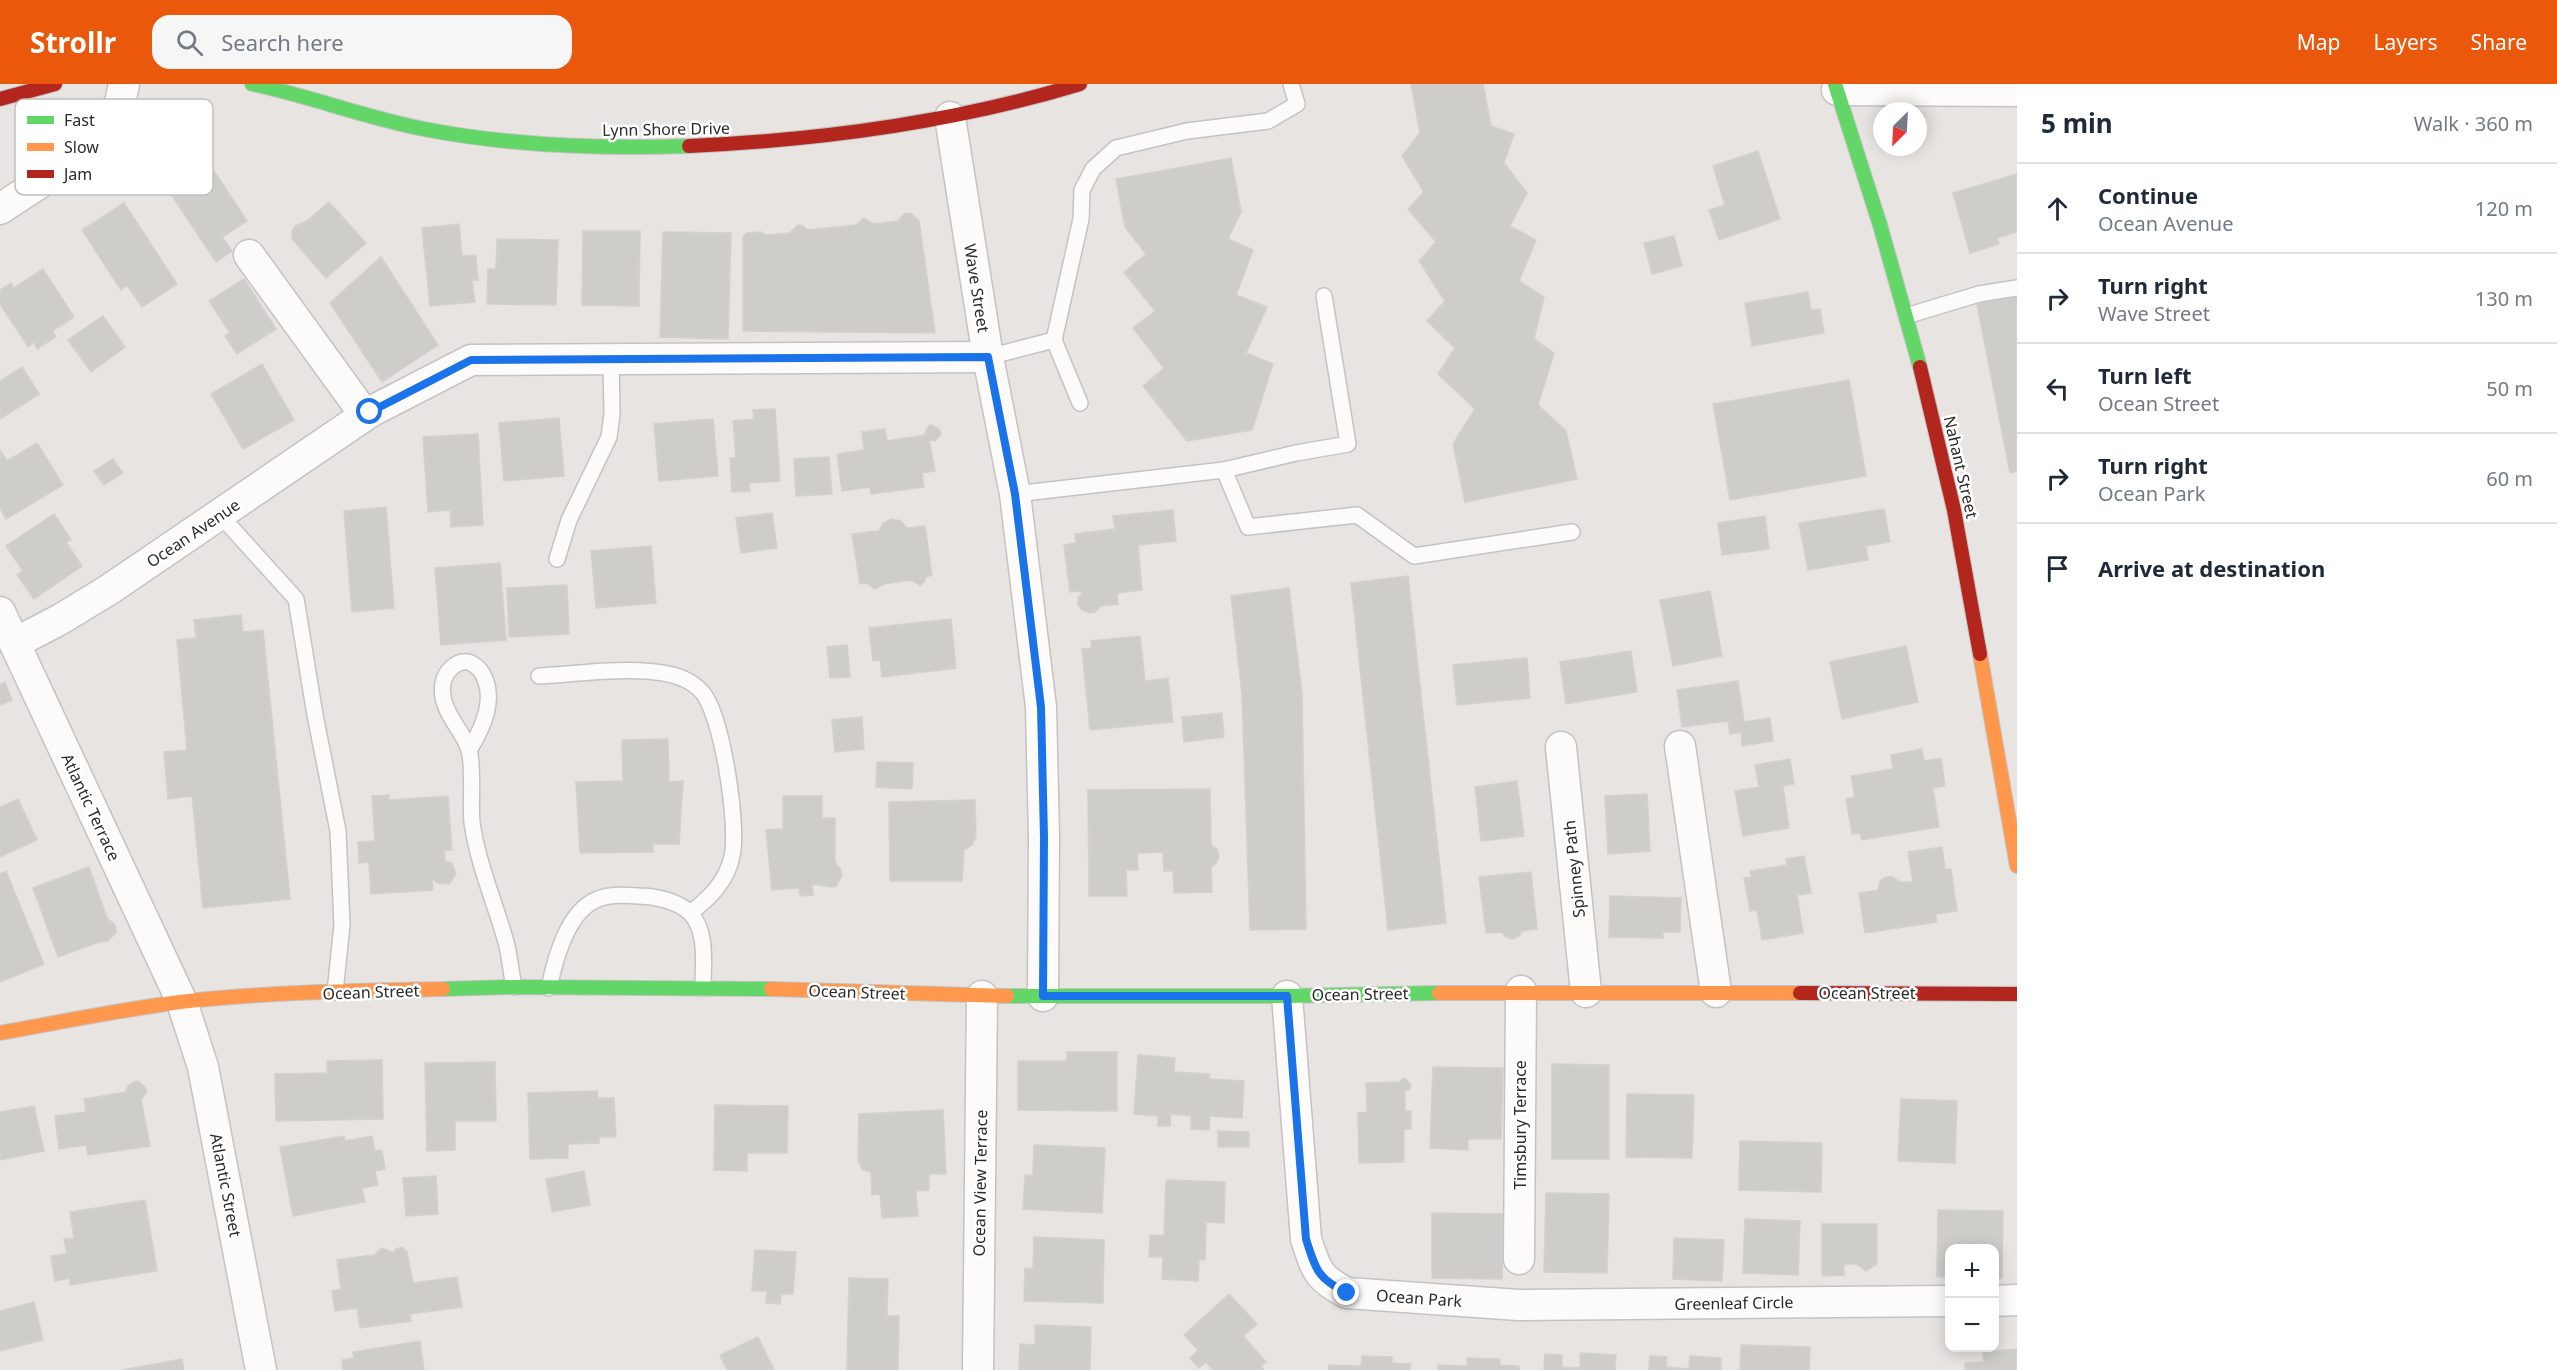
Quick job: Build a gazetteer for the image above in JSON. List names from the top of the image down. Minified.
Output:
{"streets":{"main road":["Lynn Shore Drive","Nahant Street","Ocean Street"],"street":["Wave Street","Ocean Avenue","Atlantic Terrace","Spinney Path","Timsbury Terrace","Ocean View Terrace","Atlantic Street","Ocean Park","Greenleaf Circle"]},"crossings":[["Lynn Shore Drive","Wave Street"],["Wave Street","Ocean Avenue"],["Wave Street","Ocean Street"],["Ocean Avenue","Atlantic Terrace"],["Atlantic Terrace","Ocean Street"],["Atlantic Terrace","Atlantic Street"],["Spinney Path","Ocean Street"],["Ocean Street","Timsbury Terrace"],["Ocean Street","Ocean View Terrace"],["Ocean Street","Atlantic Street"],["Ocean Street","Ocean Park"],["Ocean Park","Greenleaf Circle"]],"legend":["Fast","Slow","Jam"],"north":"bottom left","page":{"header":"Strollr","search":"Search here","nav":["Map","Layers","Share"],"heading":["5 min","Walk · 360 m"],"list":[["Continue","Ocean Avenue","120 m"],["Turn right","Wave Street","130 m"],["Turn left","Ocean Street","50 m"],["Turn right","Ocean Park","60 m"],"Arrive at destination"],"map_buttons":["+","−"]}}
